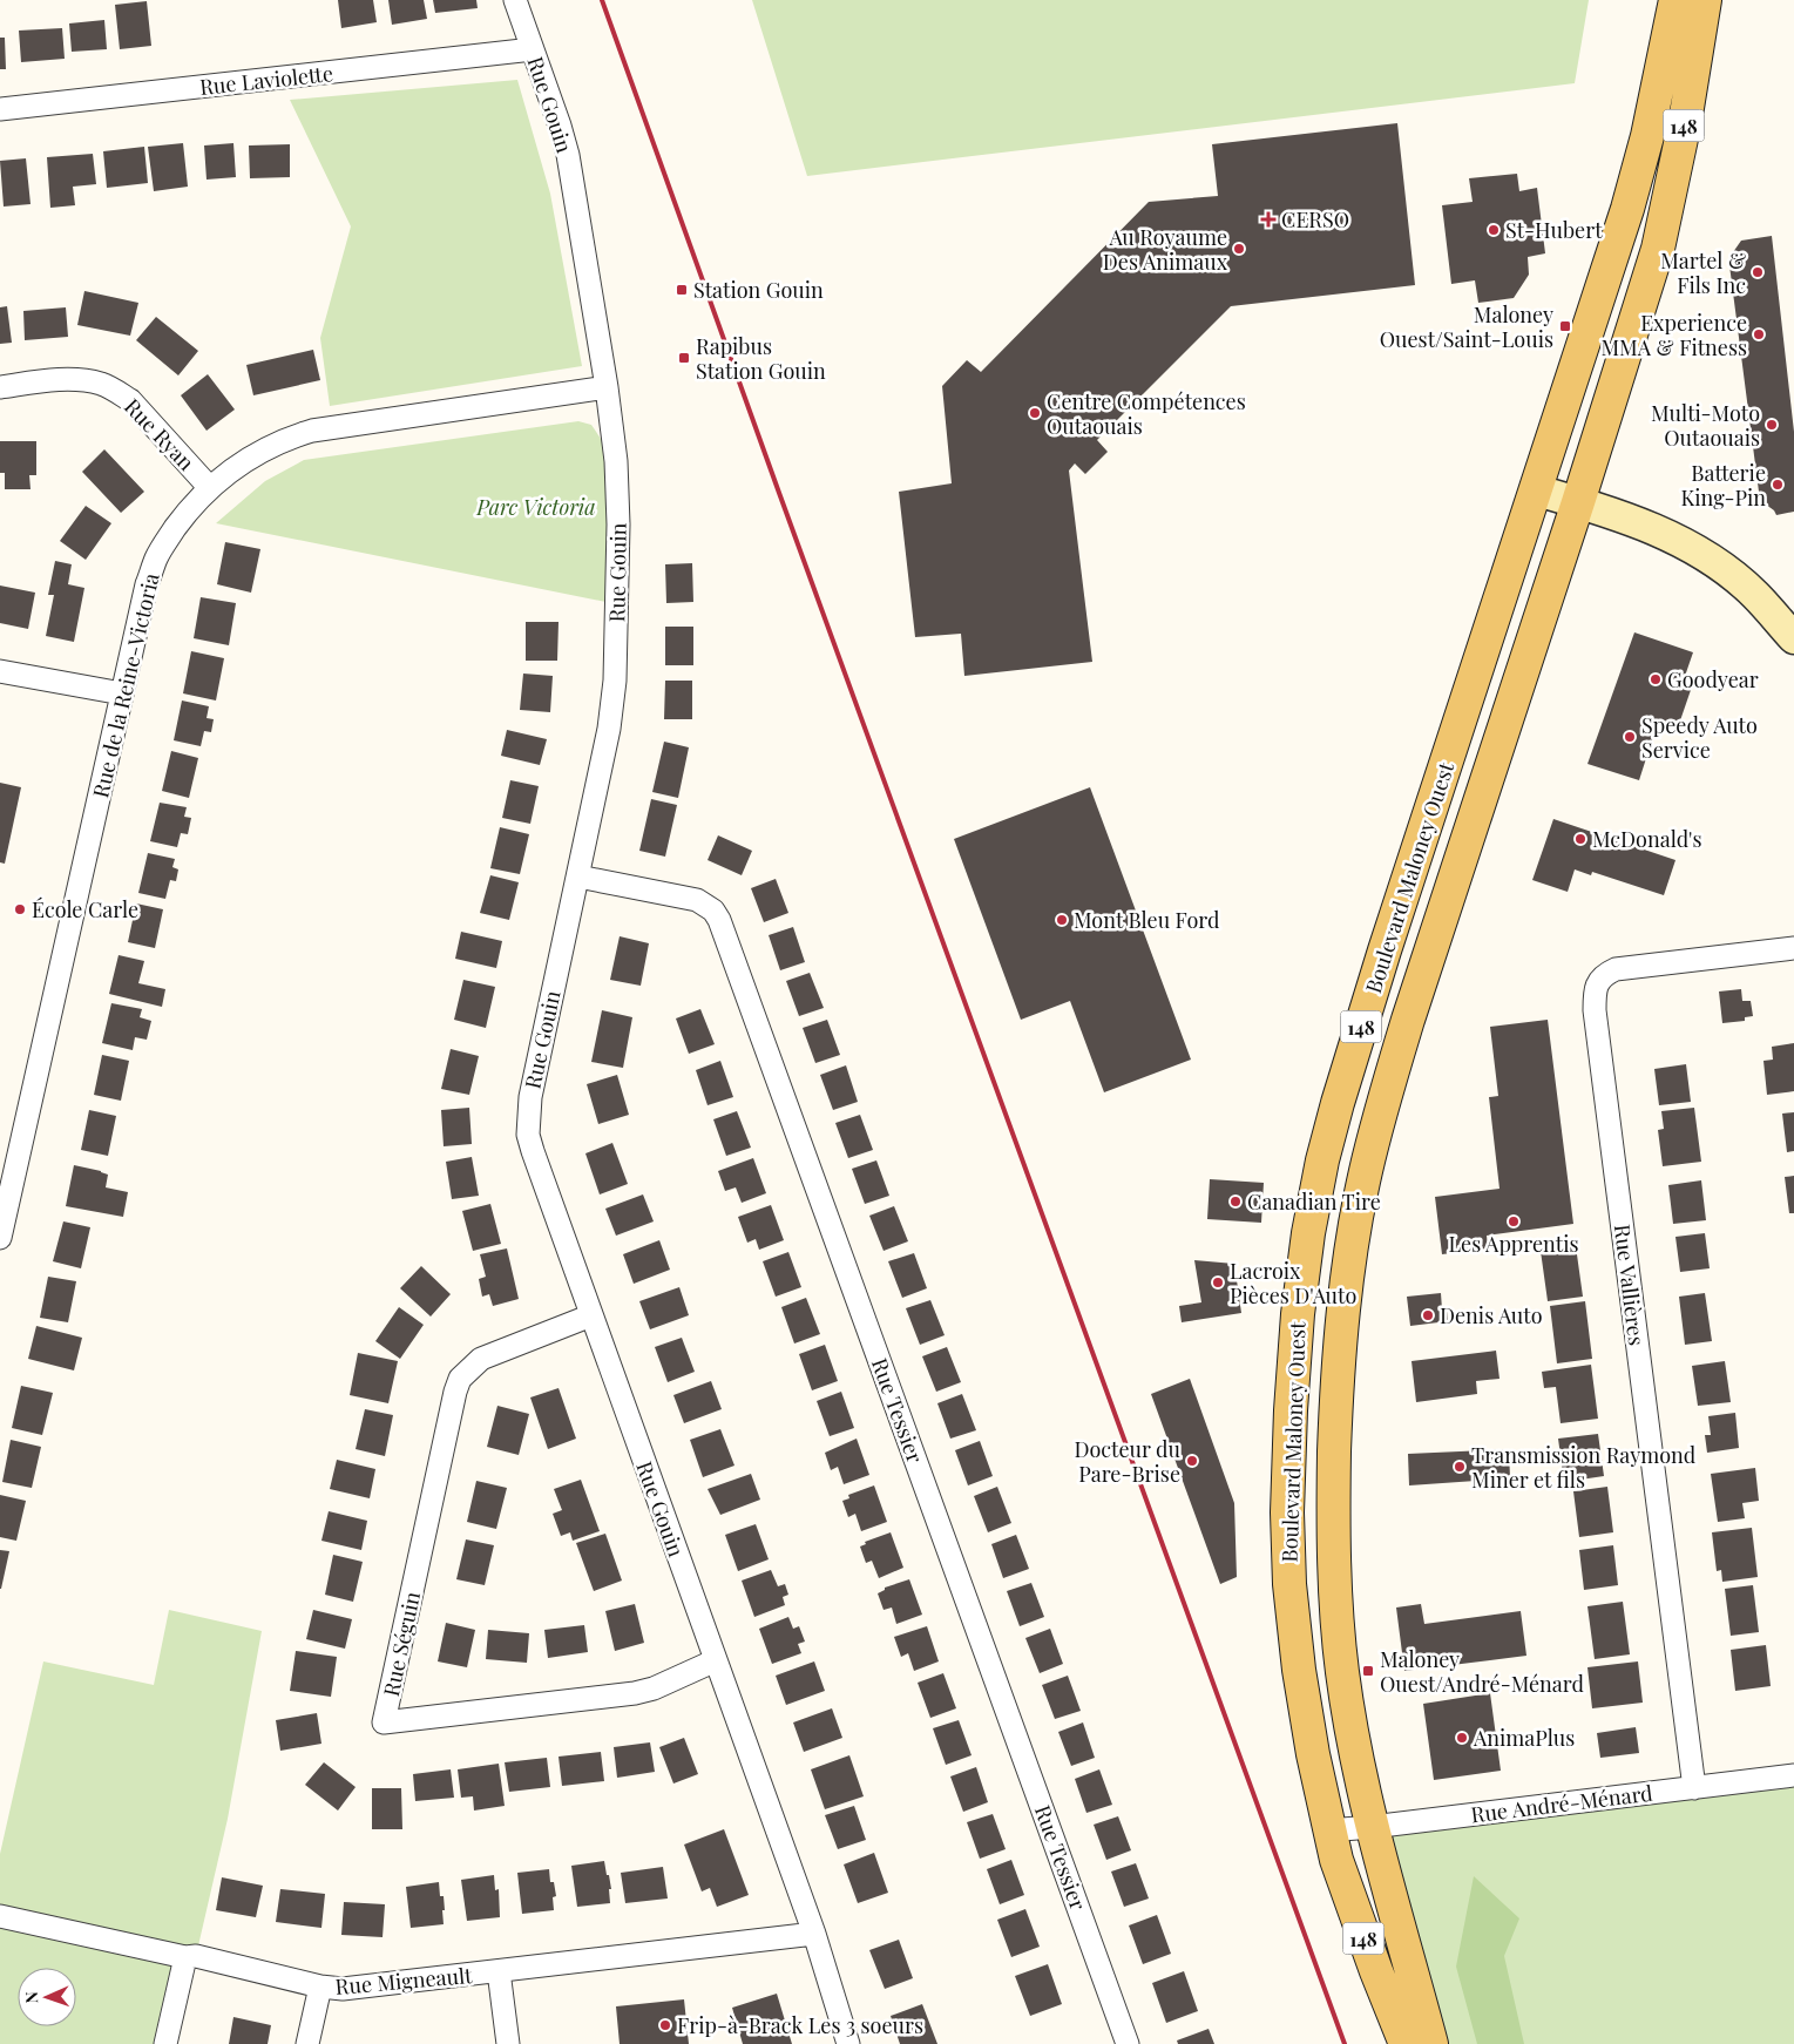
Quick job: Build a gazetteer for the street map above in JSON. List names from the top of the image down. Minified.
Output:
{"streets":{"main road":["148","Boulevard Maloney Ouest"],"street":["Rue Laviolette","Rue Gouin","Rue Ryan","Rue de la Reine-Victoria","Rue Vallières","Rue Tessier","Rue Séguin","Rue André-Ménard","Rue Migneault"]},"crossings":[["Rue Laviolette","Rue Gouin"],["Rue Gouin","Rue de la Reine-Victoria"],["Rue Gouin","Rue Tessier"],["Rue Gouin","Rue Séguin"],["Rue Gouin","Rue Migneault"],["Rue Ryan","Rue de la Reine-Victoria"],["Boulevard Maloney Ouest","Rue André-Ménard"],["Rue Vallières","Rue André-Ménard"]],"parks":["Parc Victoria"],"places":{"health":["CERSO"],"other":["St-Hubert","Au Royaume Des Animaux","Martel & Fils Inc","Experience MMA & Fitness","Centre Compétences Outaouais","Multi-Moto Outaouais","Batterie King-Pin","Goodyear","Speedy Auto Service","McDonald's","École Carle","Mont Bleu Ford","Canadian Tire","Les Apprentis","Lacroix Pièces D'Auto","Denis Auto","Docteur du Pare-Brise","Transmission Raymond Miner et fils","AnimaPlus","Frip-à-Brack Les 3 soeurs"],"transit":["Station Gouin","Maloney Ouest/Saint-Louis","Rapibus Station Gouin","Maloney Ouest/André-Ménard"]},"north":"left"}
